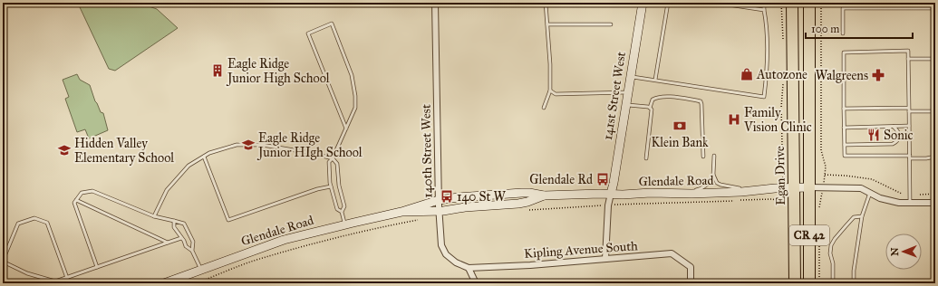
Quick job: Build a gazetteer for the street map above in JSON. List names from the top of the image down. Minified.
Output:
{"streets":{"highway":["Egan Drive","CR 42"],"main road":["141st Street West","Glendale Road"],"street":["140th Street West","Kipling Avenue South"]},"crossings":[["141st Street West","Glendale Road"],["140th Street West","Glendale Road"],["140th Street West","Kipling Avenue South"],["Egan Drive","Glendale Road"],["Glendale Road","CR 42"]],"places":{"building":["Eagle Ridge Junior High School"],"shop":["Autozone"],"pharmacy":["Walgreens"],"hospital":["Family Vision Clinic"],"bank":["Klein Bank"],"restaurant":["Sonic"],"school or university":["Eagle Ridge Junior HIgh School","Hidden Valley Elementary School"],"bus stop":["Glendale Rd","140 St W"]},"scale_bar":"100 m","north":"left"}
